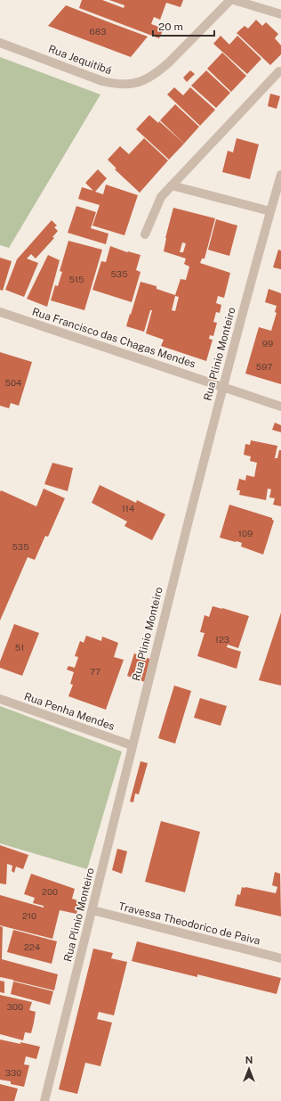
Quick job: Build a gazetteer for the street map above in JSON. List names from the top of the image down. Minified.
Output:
{"streets":{"street":["Rua Jequitibá","Rua Francisco das Chagas Mendes","Rua Plinio Monteiro","Rua Penha Mendes","Travessa Theodorico de Paiva"]},"crossings":[["Rua Francisco das Chagas Mendes","Rua Plinio Monteiro"],["Rua Plinio Monteiro","Rua Penha Mendes"],["Rua Plinio Monteiro","Travessa Theodorico de Paiva"]],"house_numbers":["683","535","515","99","597","504","114","109","535","123","51","77","200","210","224","300","330"],"scale_bar":"20 m","north":"top"}
